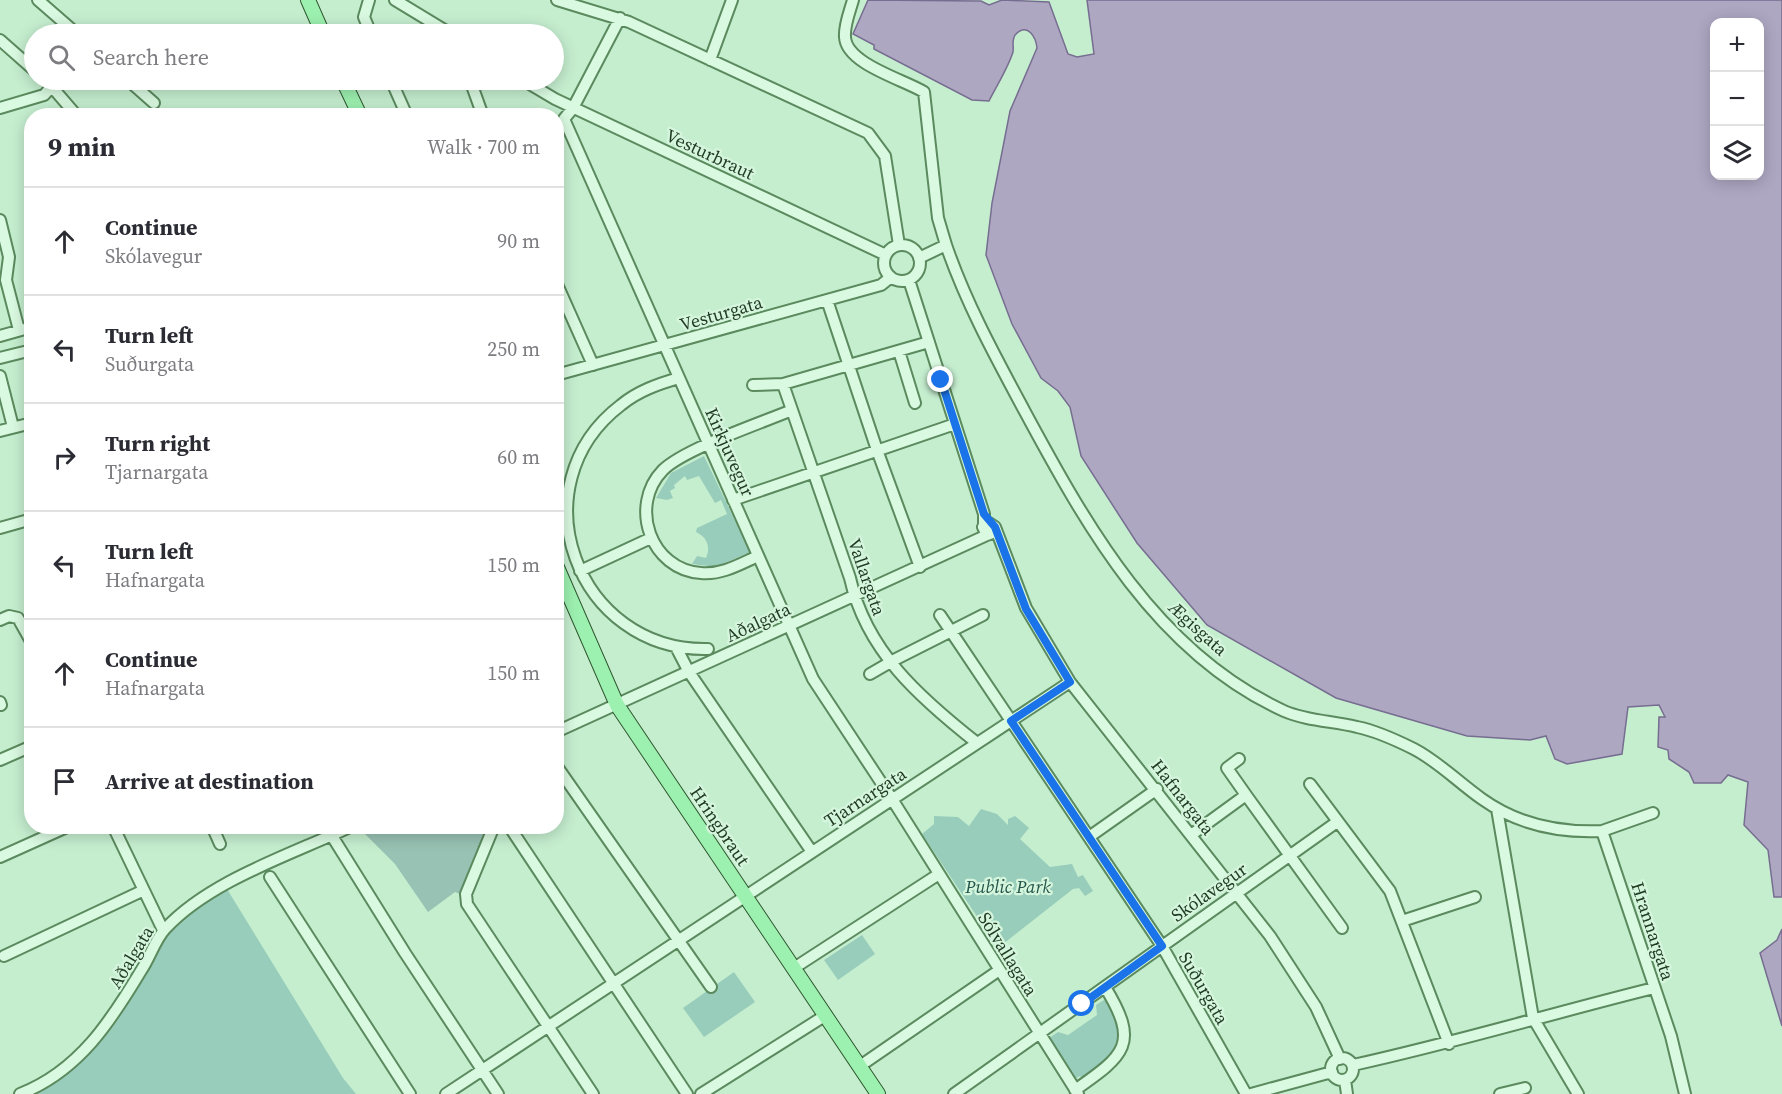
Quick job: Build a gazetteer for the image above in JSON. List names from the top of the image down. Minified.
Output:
{"streets":{"main road":["Hringbraut"],"street":["Vesturbraut","Vesturgata","Kirkjuvegur","Vallargata","Aðalgata","Ægisgata","Tjarnargata","Hafnargata","Skólavegur","Hrannargata","Sólvallagata","Suðurgata"]},"crossings":[["Vesturbraut","Vesturgata"],["Vesturbraut","Kirkjuvegur"],["Vesturbraut","Hafnargata"],["Vesturgata","Kirkjuvegur"],["Vesturgata","Hafnargata"],["Kirkjuvegur","Aðalgata"],["Kirkjuvegur","Tjarnargata"],["Kirkjuvegur","Sólvallagata"],["Vallargata","Aðalgata"],["Vallargata","Tjarnargata"],["Aðalgata","Hafnargata"],["Aðalgata","Hringbraut"],["Ægisgata","Hrannargata"],["Tjarnargata","Hafnargata"],["Tjarnargata","Hringbraut"],["Tjarnargata","Sólvallagata"],["Tjarnargata","Suðurgata"],["Hafnargata","Skólavegur"],["Skólavegur","Sólvallagata"],["Skólavegur","Suðurgata"]],"parks":["Public Park"],"page":{"map_buttons":["+","−"],"search":"Search here","heading":["9 min","Walk · 700 m"],"list":[["Continue","Skólavegur","90 m"],["Turn left","Suðurgata","250 m"],["Turn right","Tjarnargata","60 m"],["Turn left","Hafnargata","150 m"],["Continue","Hafnargata","150 m"],"Arrive at destination"]}}
